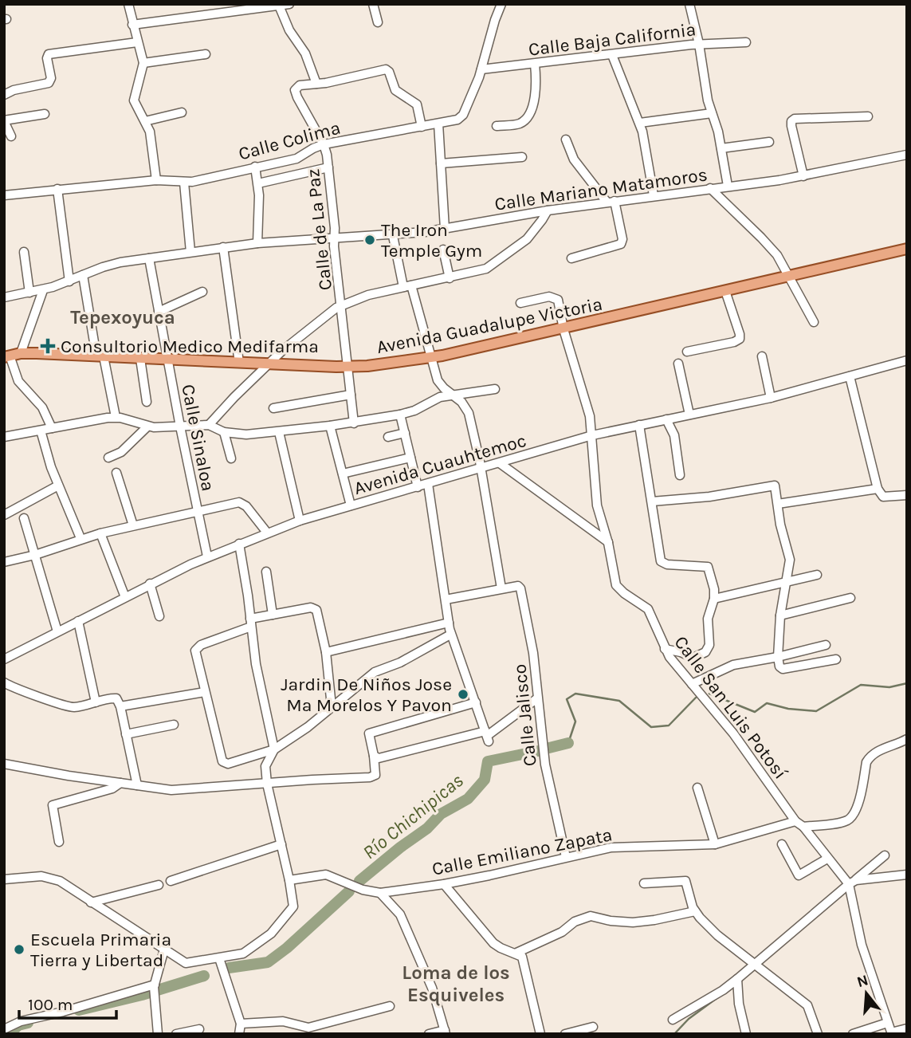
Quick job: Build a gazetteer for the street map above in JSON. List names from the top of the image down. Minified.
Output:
{"streets":{"main road":["Avenida Guadalupe Victoria"],"street":["Calle Baja California","Calle Colima","Calle Mariano Matamoros","Calle de La Paz","Calle Sinaloa","Avenida Cuauhtemoc","Calle San Luis Potosí","Calle Jalisco","Calle Emiliano Zapata"]},"crossings":[["Calle Baja California","Calle Colima"],["Calle Colima","Calle de La Paz"],["Calle Mariano Matamoros","Calle de La Paz"],["Calle Mariano Matamoros","Calle Sinaloa"],["Calle de La Paz","Avenida Guadalupe Victoria"],["Avenida Guadalupe Victoria","Calle Sinaloa"],["Avenida Guadalupe Victoria","Calle San Luis Potosí"],["Calle Sinaloa","Avenida Cuauhtemoc"],["Avenida Cuauhtemoc","Calle San Luis Potosí"],["Calle San Luis Potosí","Calle Emiliano Zapata"],["Calle Jalisco","Calle Emiliano Zapata"]],"districts":["Tepexoyuca","Loma de los Esquiveles"],"water":["Río Chichipicas"],"places":{"other":["The Iron Temple Gym","Jardin De Niños Jose Ma Morelos Y Pavon","Escuela Primaria Tierra y Libertad"],"health":["Consultorio Medico Medifarma"]},"scale_bar":"100 m","north":"top"}
